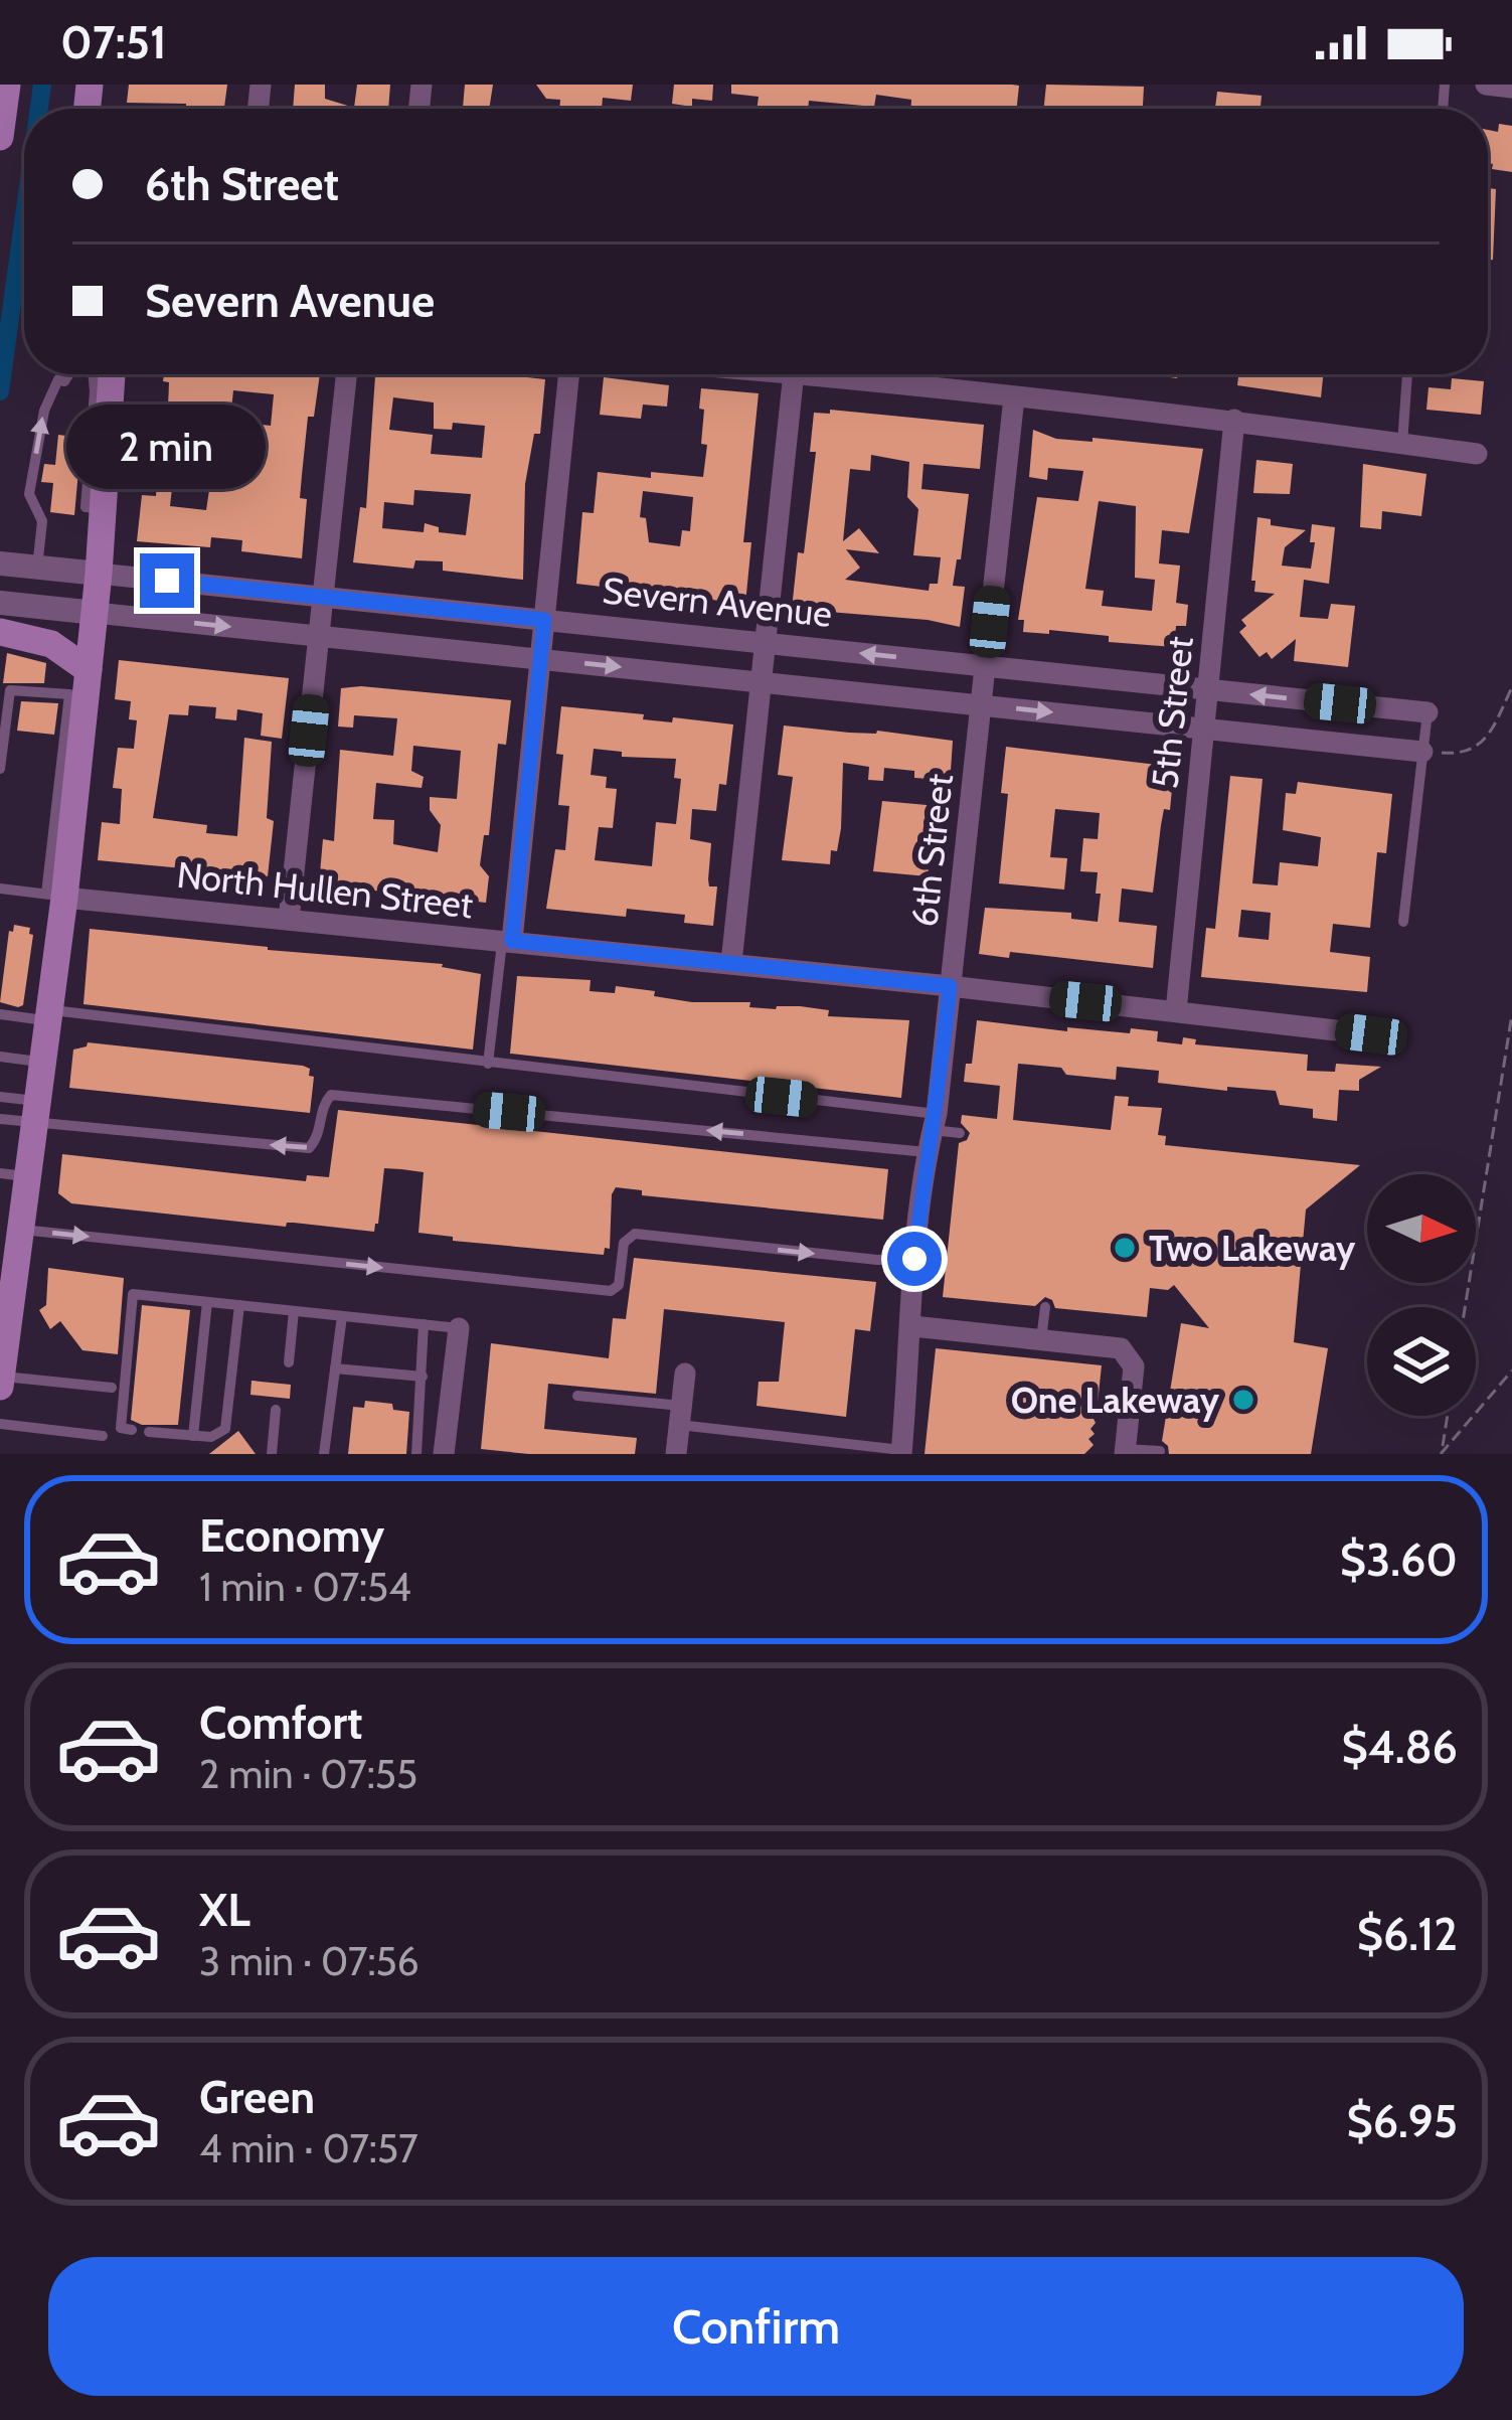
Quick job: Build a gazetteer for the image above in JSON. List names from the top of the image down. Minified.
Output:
{"streets":{"street":["Severn Avenue","5th Street","6th Street","North Hullen Street"]},"crossings":[["Severn Avenue","5th Street"],["Severn Avenue","6th Street"],["5th Street","North Hullen Street"],["6th Street","North Hullen Street"]],"places":["Two Lakeway","One Lakeway"],"north":"right","page":{"status":"07:51","banner":["6th Street","Severn Avenue"],"bubble":"2 min","list":[{"name":"Economy","note":"1 min · 07:54","value":"$3.60"},{"name":"Comfort","note":"2 min · 07:55","value":"$4.86"},{"name":"XL","note":"3 min · 07:56","value":"$6.12"},{"name":"Green","note":"4 min · 07:57","value":"$6.95"}],"buttons":"Confirm"}}
